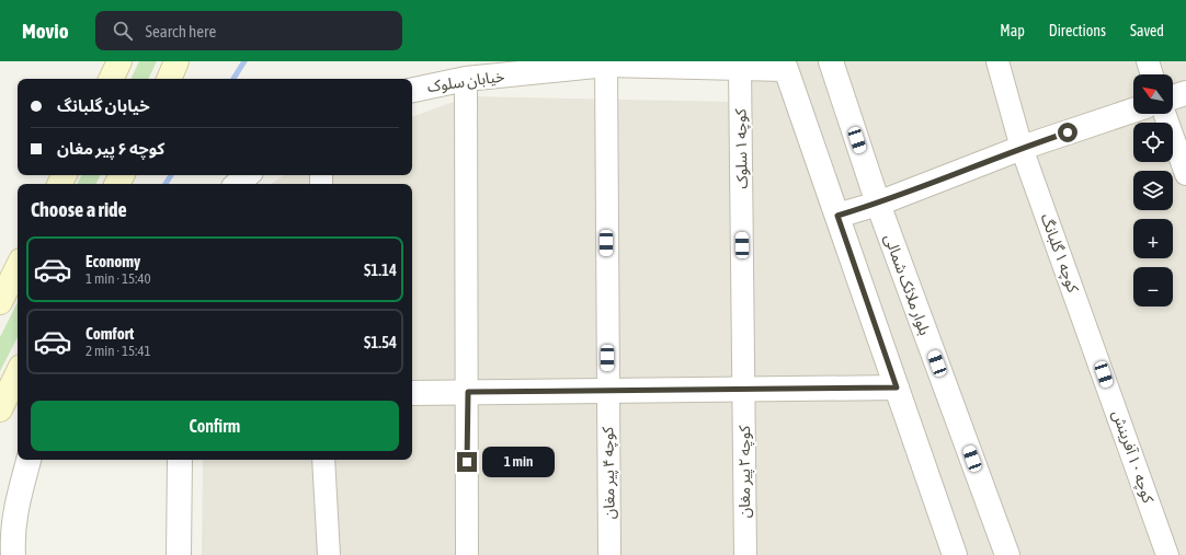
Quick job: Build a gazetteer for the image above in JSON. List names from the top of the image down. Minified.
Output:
{"streets":{"street":["خیابان سلوک","کوچه ۱ سلوک","کوچه ۱ گلبانگ","بلوار ملائک شمالی","کوچه ۱۰ آفرینش","کوچه ۲ پیر مغان","کوچه ۴ پیر مغان"]},"crossings":[["خیابان سلوک","کوچه ۱ سلوک"],["خیابان سلوک","کوچه ۴ پیر مغان"],["کوچه ۱ سلوک","کوچه ۲ پیر مغان"],["کوچه ۱ گلبانگ","کوچه ۱۰ آفرینش"]],"north":"top left","page":{"header":"Movio","search":"Search here","nav":["Map","Directions","Saved"],"map_buttons":["+","−"],"banner":["خیابان گلبانگ","کوچه ۶ پیر مغان"],"heading":"Choose a ride","list":[{"name":"Economy","note":"1 min · 15:40","value":"$1.14"},{"name":"Comfort","note":"2 min · 15:41","value":"$1.54"}],"buttons":"Confirm","bubble":"1 min"}}
